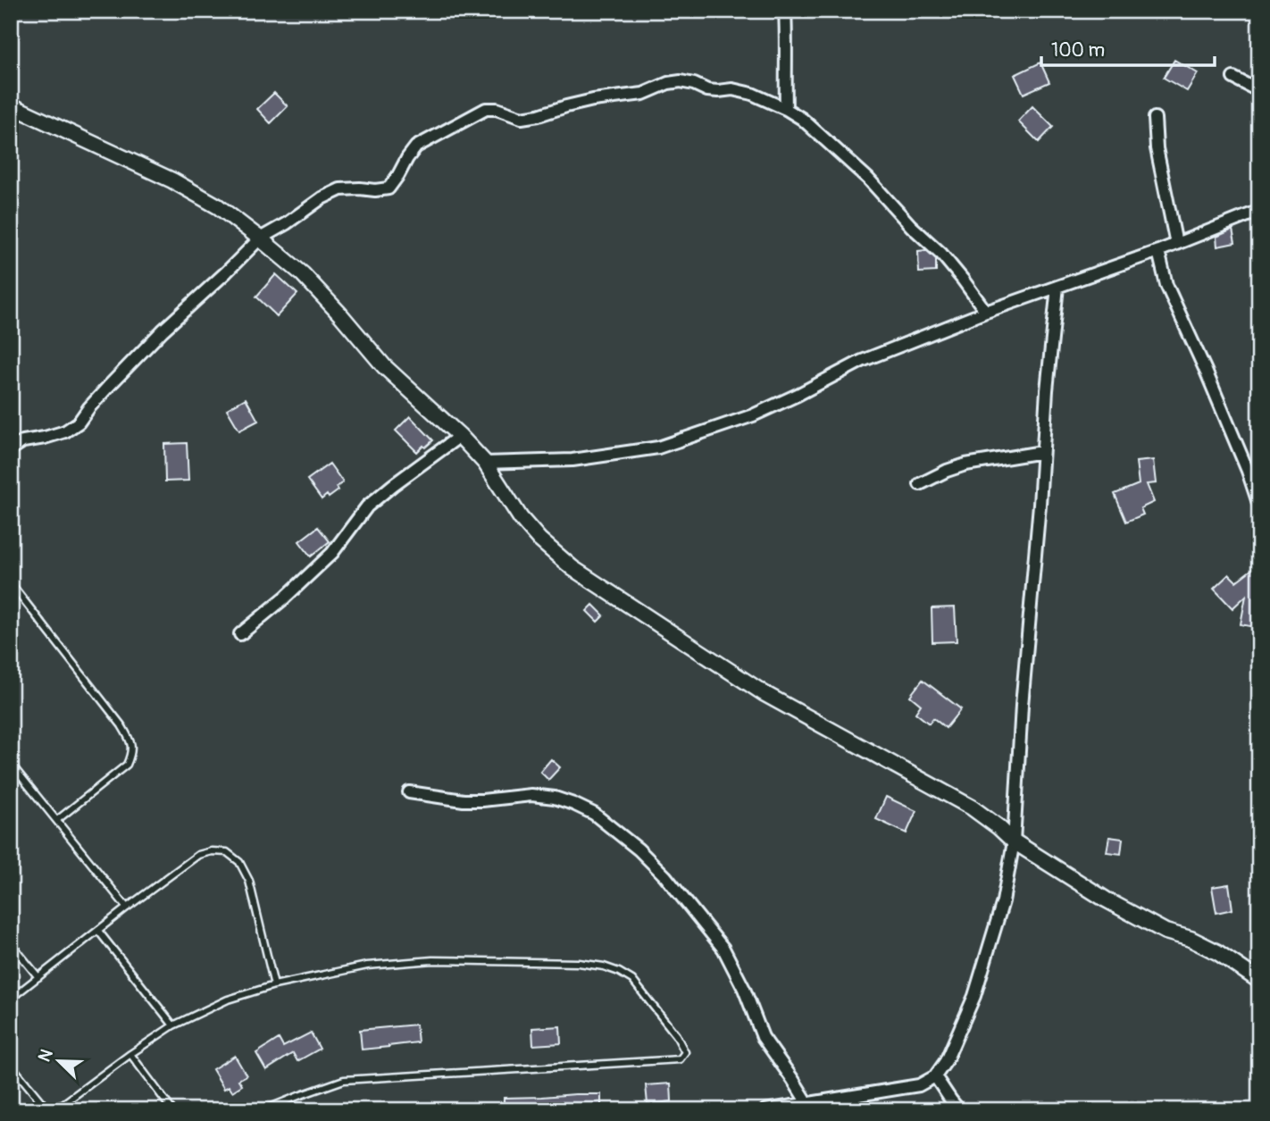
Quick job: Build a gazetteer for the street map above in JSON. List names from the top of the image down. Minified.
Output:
{"scale_bar":"100 m","north":"top left"}
